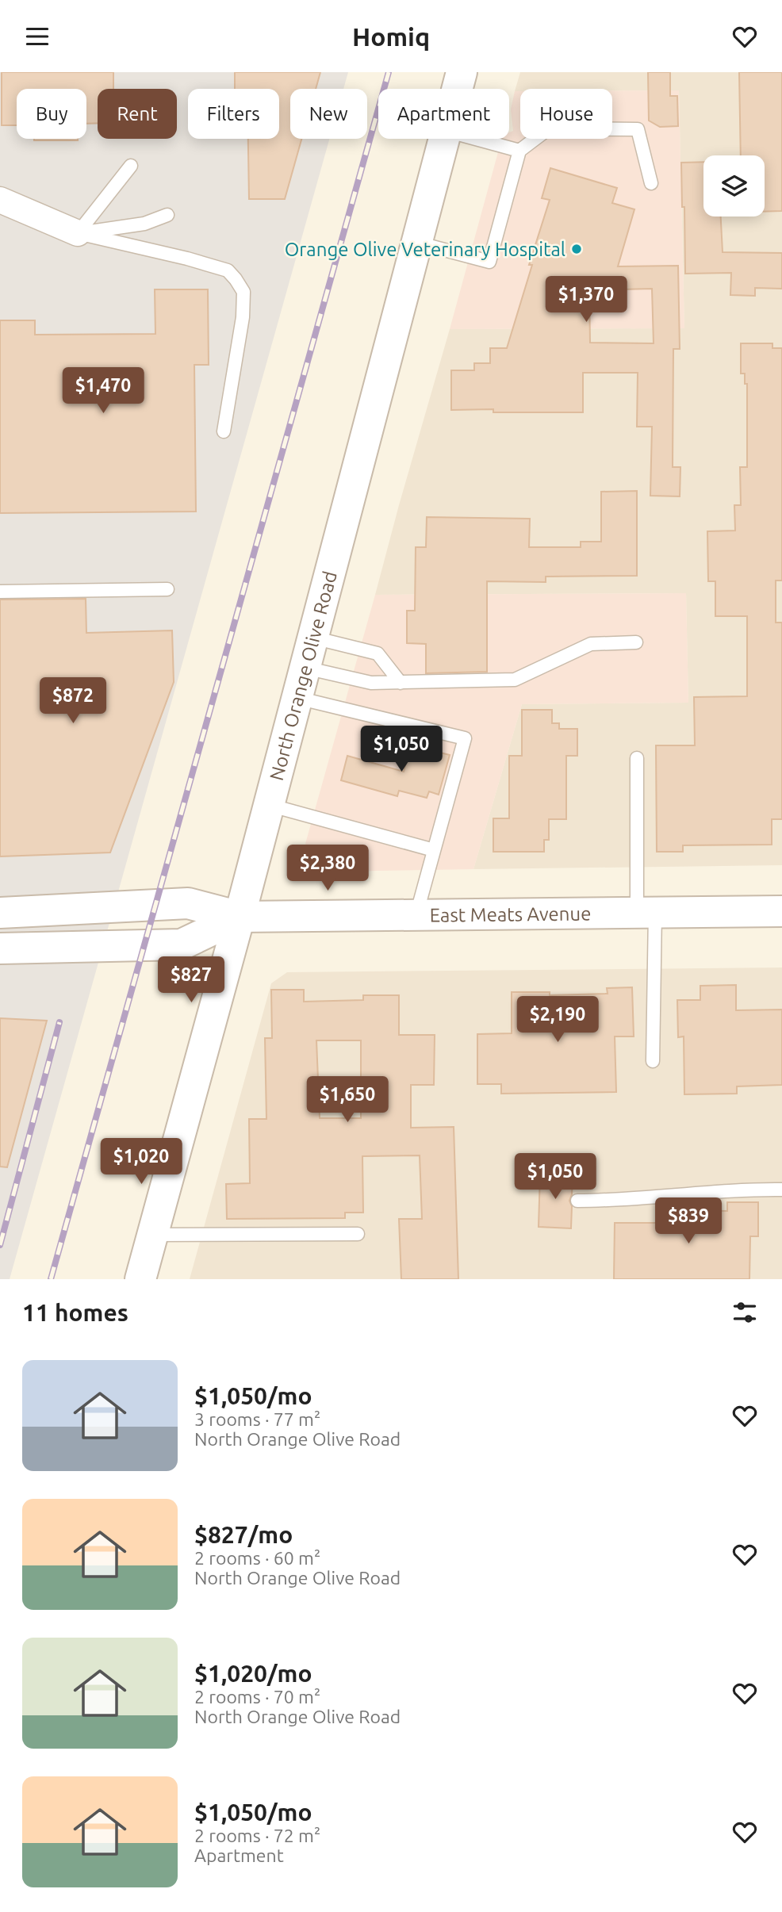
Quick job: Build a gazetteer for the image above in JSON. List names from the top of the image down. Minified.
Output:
{"streets":{"street":["North Orange Olive Road","East Meats Avenue"]},"crossings":[["North Orange Olive Road","East Meats Avenue"]],"places":["Orange Olive Veterinary Hospital"],"page":{"header":"Homiq","chip":["Buy","Rent","Filters","New","Apartment","House"],"price":["$1,370","$1,470","$872","$1,050","$2,380","$827","$2,190","$1,650","$1,020","$1,050","$839"],"heading":"11 homes","list":[{"name":"$1,050/mo","note":"3 rooms · 77 m² · North Orange Olive Road"},{"name":"$827/mo","note":"2 rooms · 60 m² · North Orange Olive Road"},{"name":"$1,020/mo","note":"2 rooms · 70 m² · North Orange Olive Road"},{"name":"$1,050/mo","note":"2 rooms · 72 m² · Apartment"}]}}
